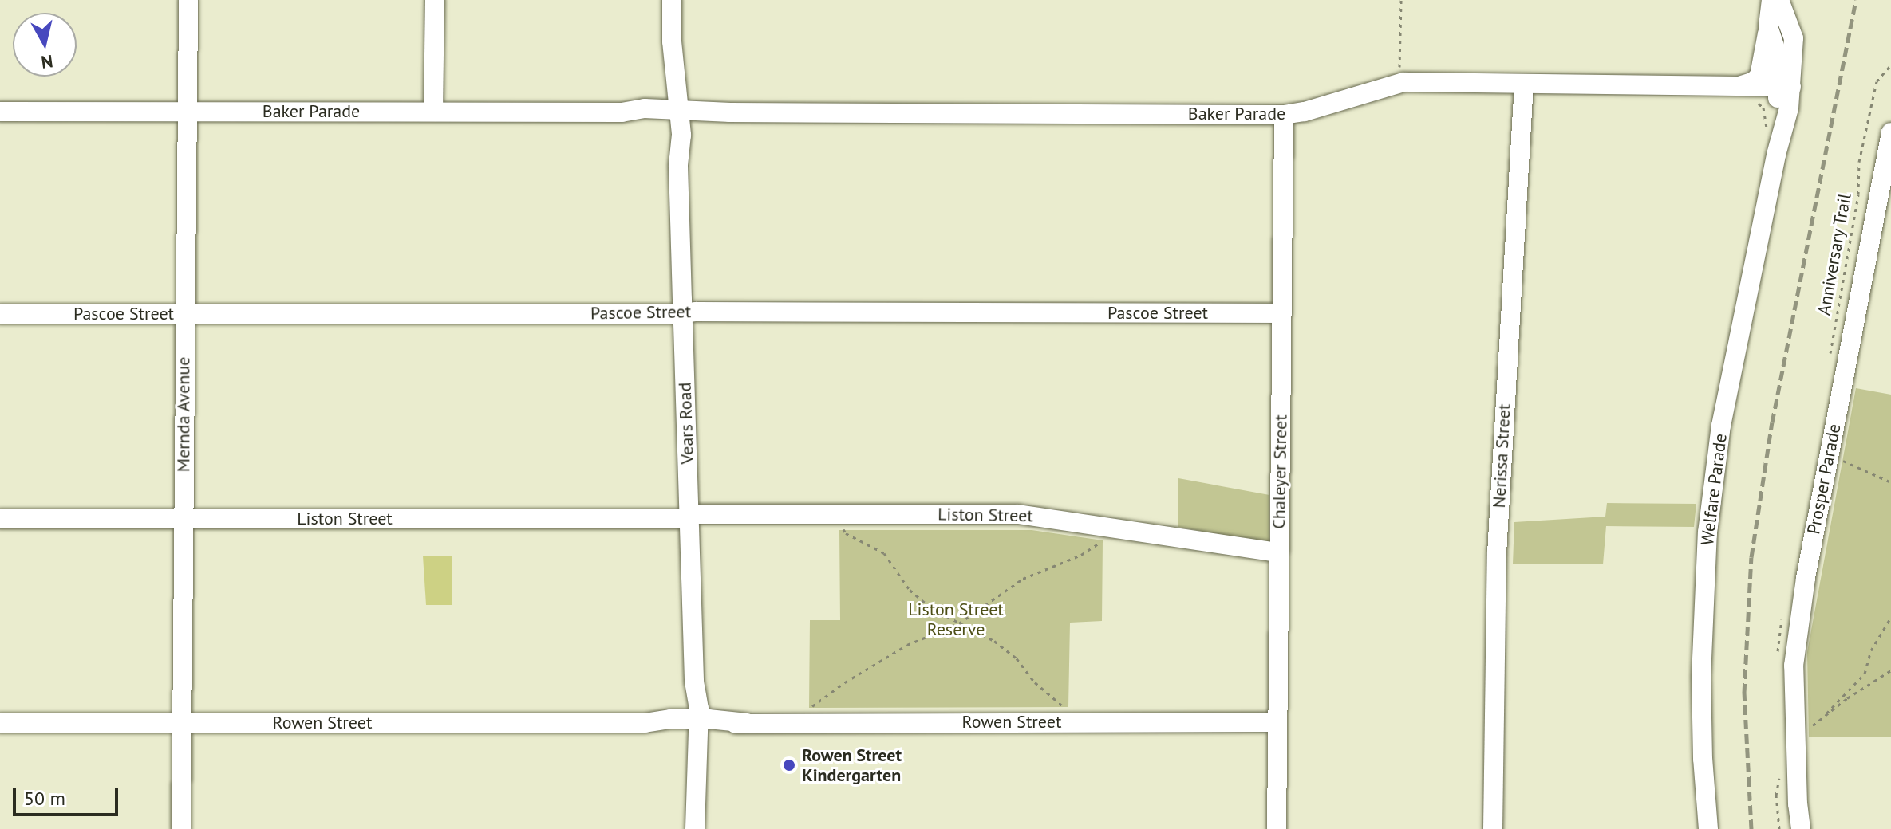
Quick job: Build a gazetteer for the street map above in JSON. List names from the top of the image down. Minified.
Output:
{"streets":{"street":["Baker Parade","Pascoe Street","Mernda Avenue","Vears Road","Nerissa Street","Chaleyer Street","Prosper Parade","Welfare Parade","Liston Street","Rowen Street"],"path":["Anniversary Trail"]},"crossings":[["Baker Parade","Mernda Avenue"],["Baker Parade","Vears Road"],["Baker Parade","Nerissa Street"],["Baker Parade","Chaleyer Street"],["Baker Parade","Welfare Parade"],["Pascoe Street","Mernda Avenue"],["Pascoe Street","Vears Road"],["Pascoe Street","Chaleyer Street"],["Mernda Avenue","Liston Street"],["Mernda Avenue","Rowen Street"],["Vears Road","Liston Street"],["Vears Road","Rowen Street"],["Chaleyer Street","Liston Street"],["Chaleyer Street","Rowen Street"]],"parks":["Liston Street Reserve"],"places":["Rowen Street Kindergarten"],"scale_bar":"50 m","north":"bottom"}
